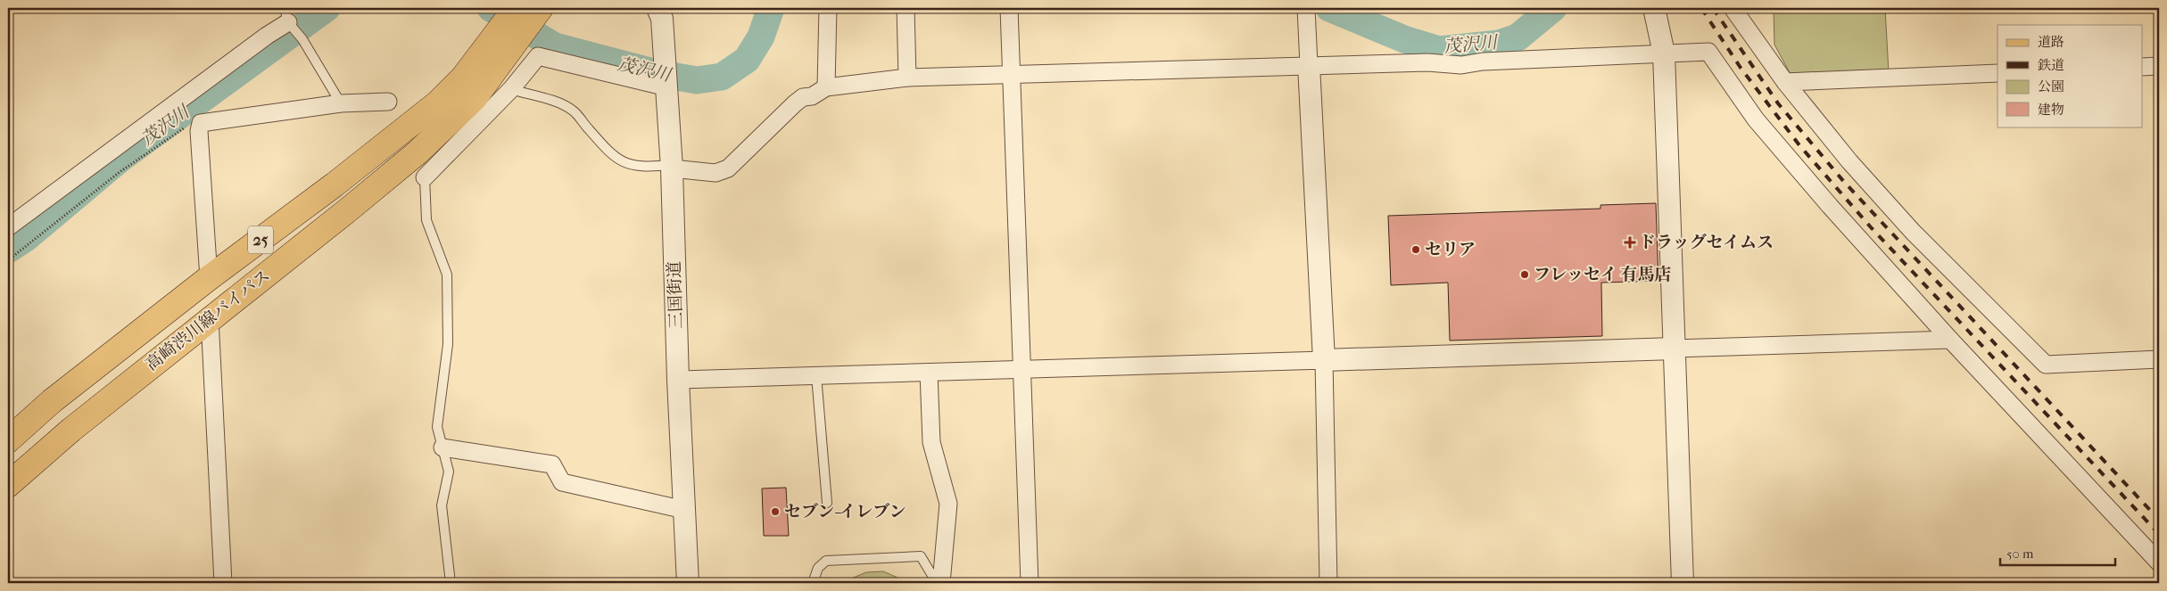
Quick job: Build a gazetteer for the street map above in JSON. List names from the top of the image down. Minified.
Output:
{"streets":{"main road":["25","高崎渋川線バイパス"],"street":["三国街道"]},"water":["茂沢川"],"places":{"health":["ドラッグセイムス"],"other":["セリア","フレッセイ 有馬店","セブン-イレブン"]},"legend":["道路","鉄道","公園","建物"],"scale_bar":"50 m"}
